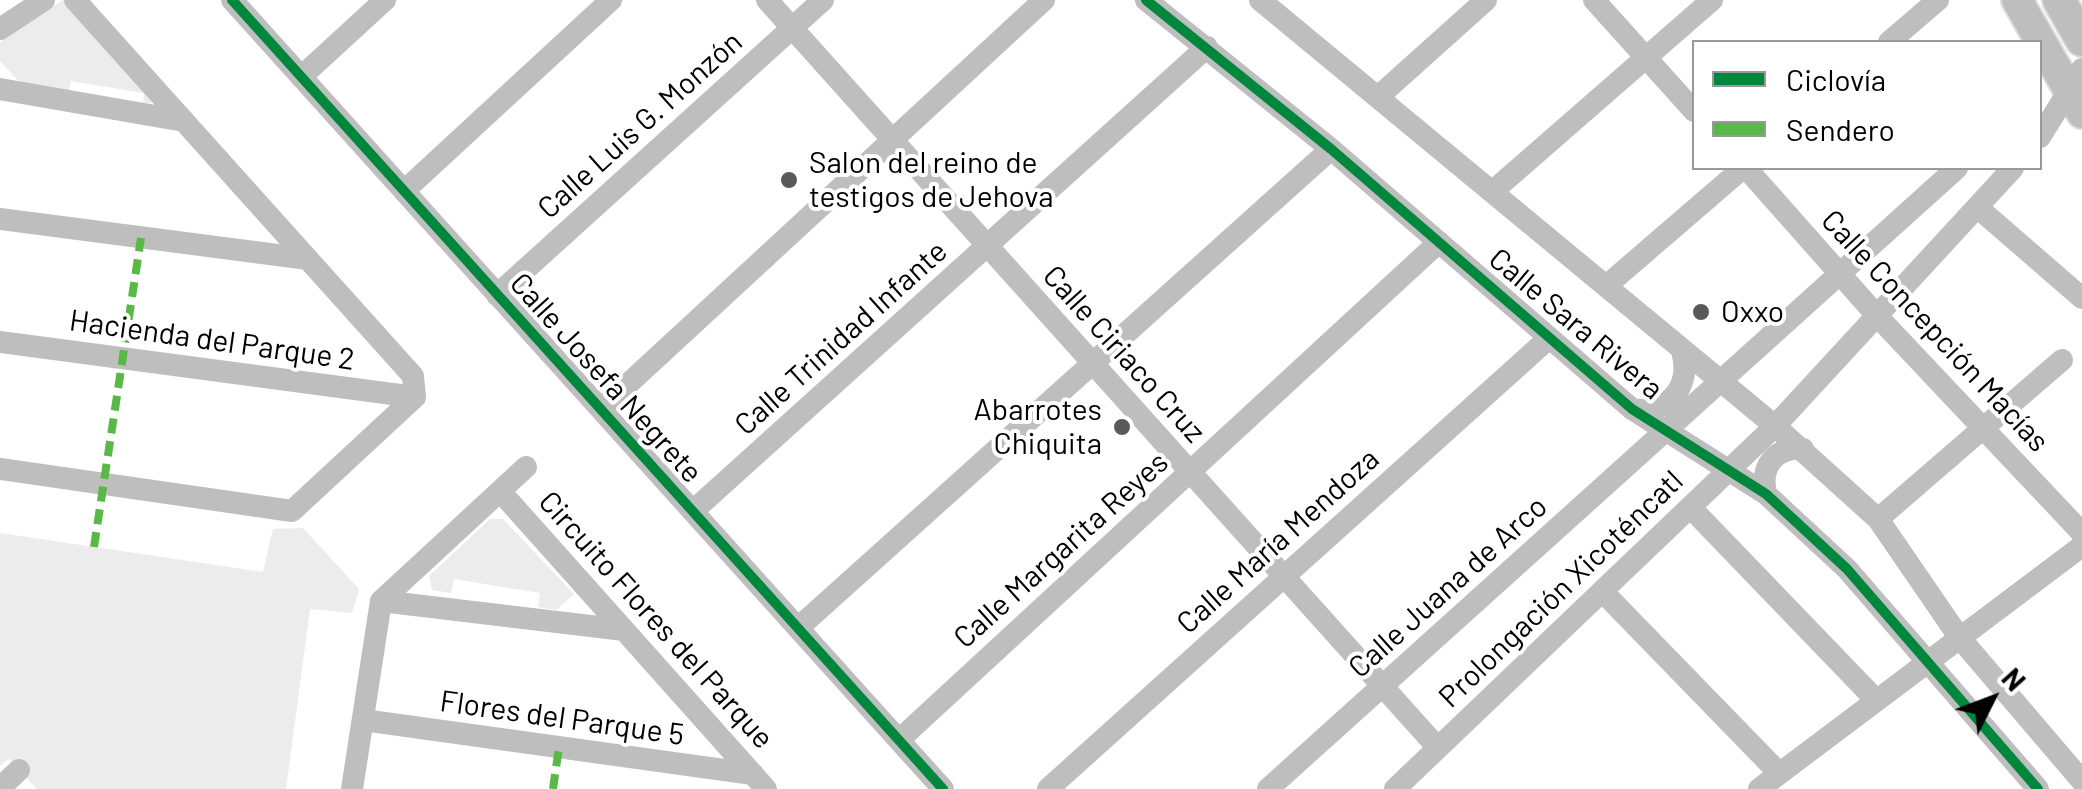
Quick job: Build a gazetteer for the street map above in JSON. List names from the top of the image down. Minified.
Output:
{"streets":{"street":["Calle Luis G. Monzón","Calle Sara Rivera","Calle Concepción Macías","Calle Trinidad Infante","Hacienda del Parque 2","Calle Ciriaco Cruz","Calle Josefa Negrete","Calle María Mendoza","Calle Margarita Reyes","Calle Juana de Arco","Prolongación Xicoténcatl","Circuito Flores del Parque","Flores del Parque 5"]},"crossings":[["Calle Luis G. Monzón","Calle Ciriaco Cruz"],["Calle Luis G. Monzón","Calle Josefa Negrete"],["Calle Sara Rivera","Calle Trinidad Infante"],["Calle Sara Rivera","Calle María Mendoza"],["Calle Sara Rivera","Calle Margarita Reyes"],["Calle Sara Rivera","Calle Juana de Arco"],["Calle Sara Rivera","Prolongación Xicoténcatl"],["Calle Concepción Macías","Prolongación Xicoténcatl"],["Calle Trinidad Infante","Calle Ciriaco Cruz"],["Calle Trinidad Infante","Calle Josefa Negrete"],["Calle Ciriaco Cruz","Calle María Mendoza"],["Calle Ciriaco Cruz","Calle Margarita Reyes"],["Calle Ciriaco Cruz","Calle Juana de Arco"],["Calle Ciriaco Cruz","Prolongación Xicoténcatl"],["Calle Josefa Negrete","Calle Margarita Reyes"],["Calle Juana de Arco","Prolongación Xicoténcatl"],["Circuito Flores del Parque","Flores del Parque 5"]],"places":["Salon del reino de testigos de Jehova","Oxxo","Abarrotes Chiquita"],"legend":["Ciclovía","Sendero"],"north":"top right"}
